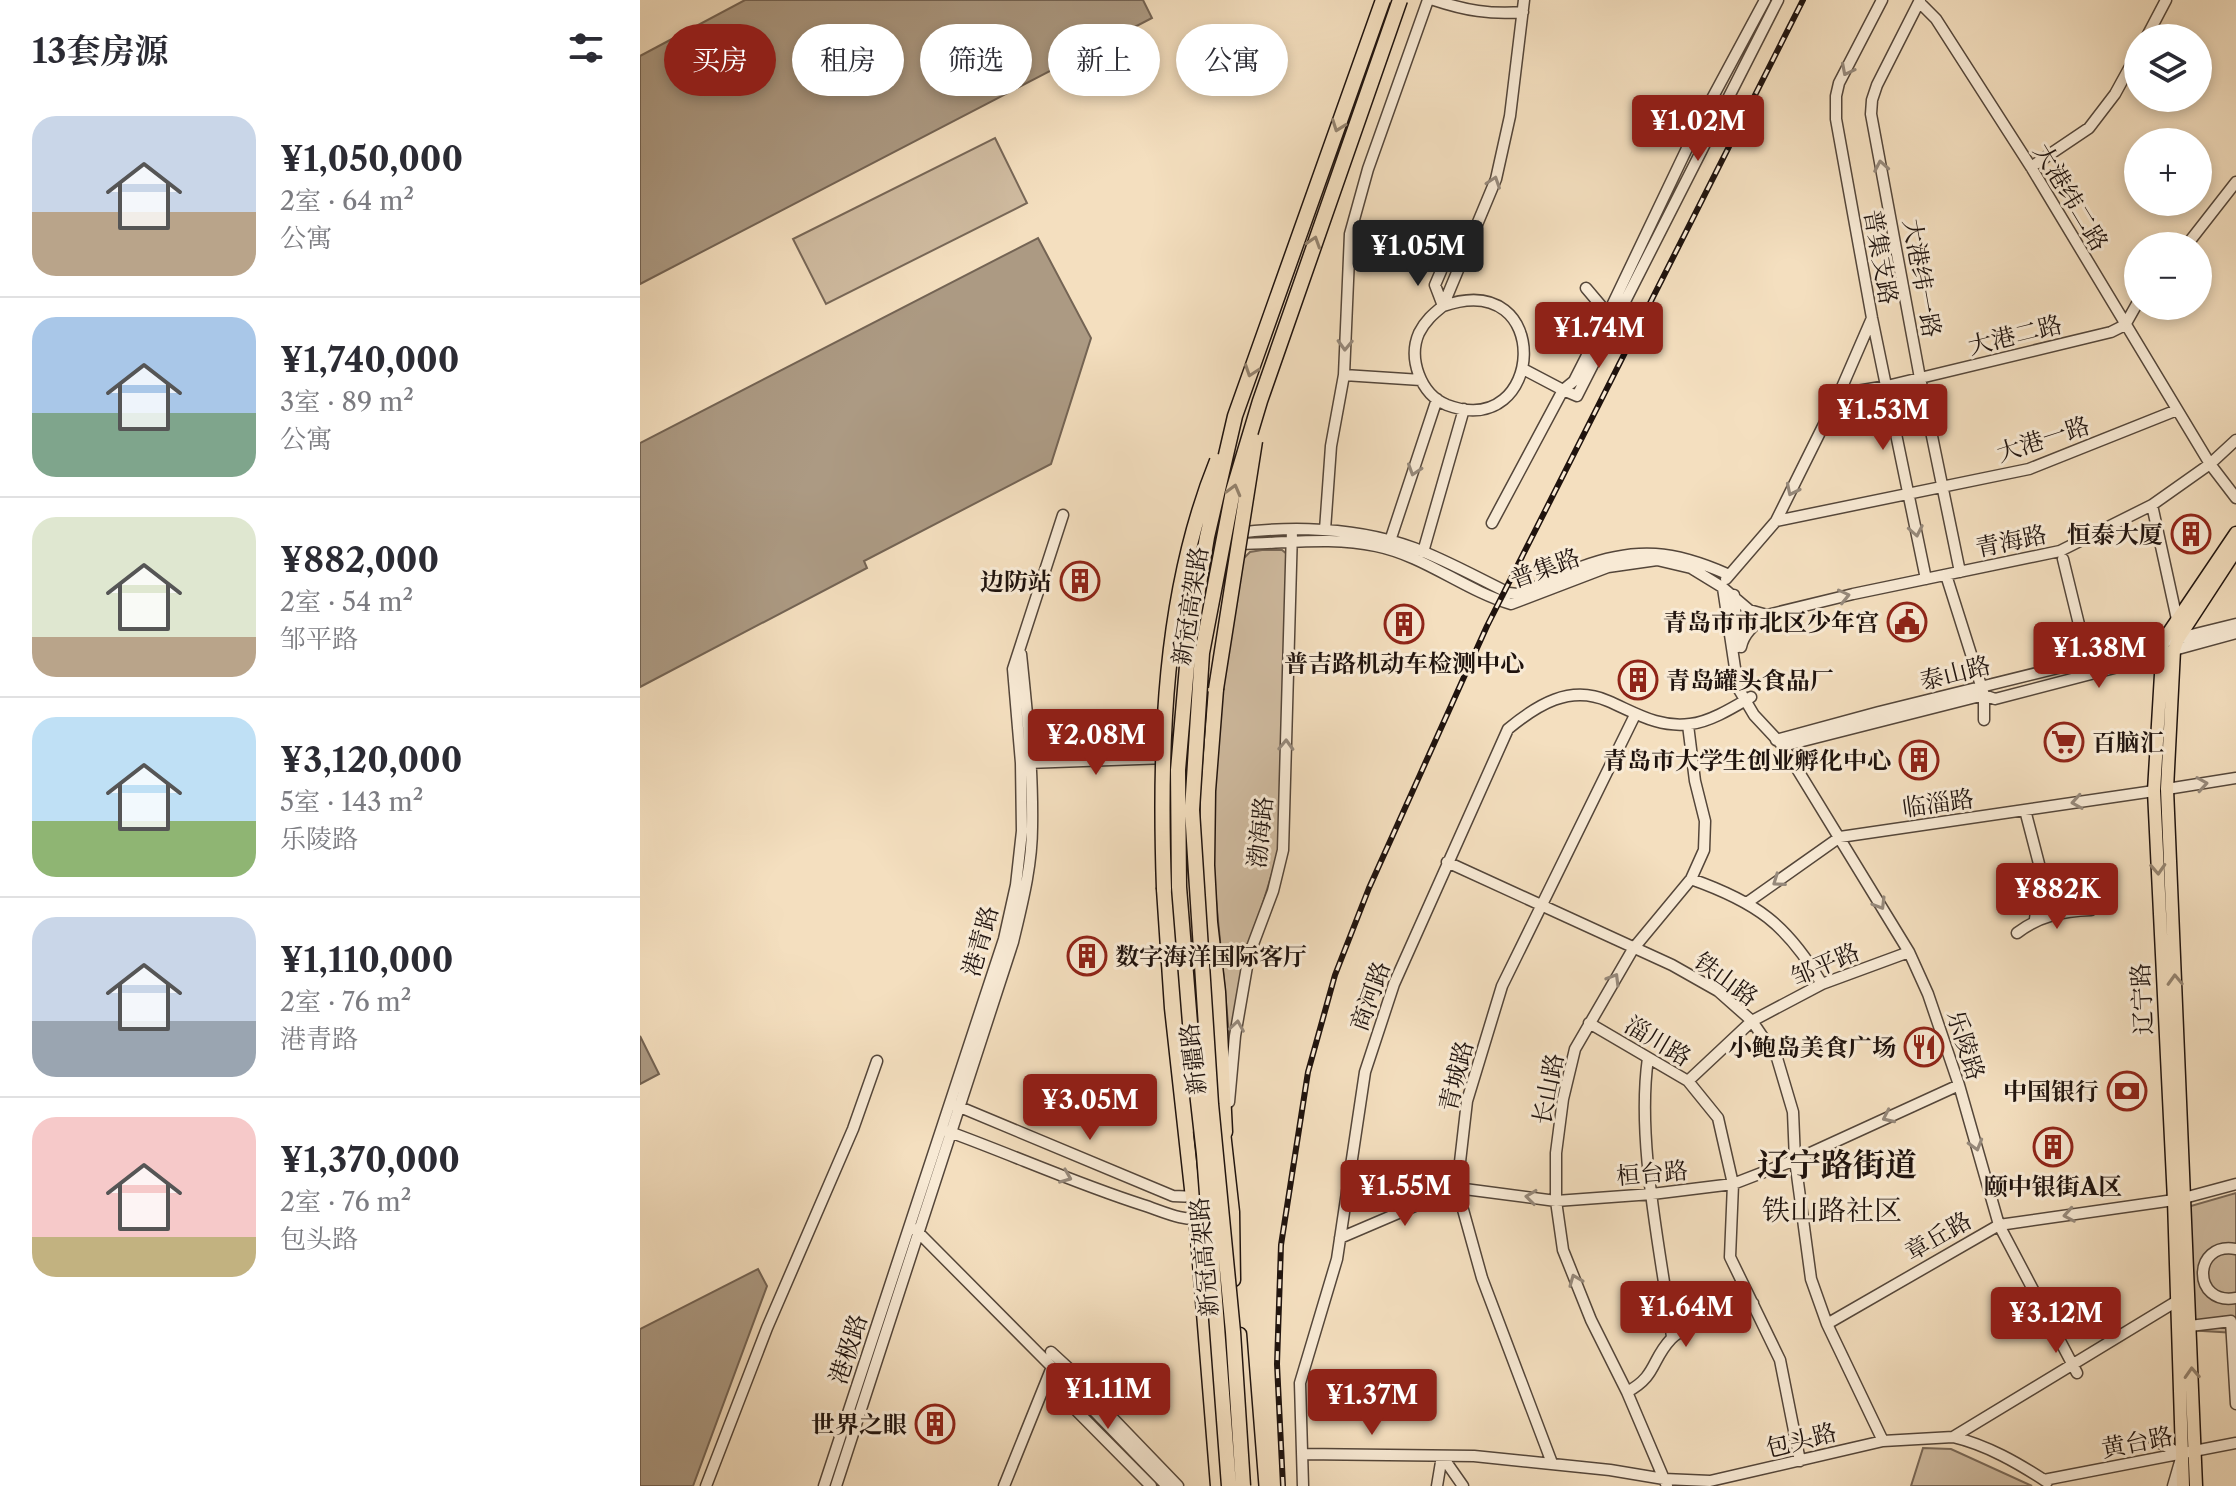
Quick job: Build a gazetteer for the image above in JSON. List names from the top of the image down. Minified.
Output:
{"streets":{"highway":["新冠高架路"],"main road":["辽宁路","新疆路"],"street":["大港纬二路","普集支路","大港纬一路","大港二路","大港一路","青海路","普集路","泰山路","临淄路","渤海路","港青路","邹平路","铁山路","商河路","淄川路","乐陵路","青城路","长山路","桓台路","章丘路","港极路","包头路","黄台路"]},"crossings":[["大港纬二路","大港纬一路"],["大港纬二路","大港二路"],["大港纬二路","大港一路"],["大港纬二路","青海路"],["普集支路","大港二路"],["普集支路","大港一路"],["普集支路","普集路"],["普集支路","乐陵路"],["大港纬一路","大港二路"],["大港纬一路","大港一路"],["大港纬一路","青海路"],["普集路","渤海路"],["普集路","乐陵路"],["普集路","新疆路"],["泰山路","辽宁路"],["泰山路","乐陵路"],["临淄路","辽宁路"],["临淄路","乐陵路"],["渤海路","新疆路"],["港青路","港极路"],["邹平路","铁山路"],["邹平路","淄川路"],["邹平路","乐陵路"],["铁山路","商河路"],["铁山路","青城路"],["铁山路","长山路"],["铁山路","桓台路"],["铁山路","章丘路"],["铁山路","包头路"],["商河路","乐陵路"],["商河路","青城路"],["商河路","长山路"],["商河路","包头路"],["辽宁路","章丘路"],["辽宁路","包头路"],["辽宁路","黄台路"],["淄川路","长山路"],["淄川路","桓台路"],["淄川路","包头路"],["乐陵路","桓台路"],["乐陵路","章丘路"],["乐陵路","包头路"],["青城路","桓台路"],["青城路","包头路"],["长山路","桓台路"],["长山路","包头路"]],"one_way":["普集支路","大港纬一路","渤海路","桓台路","章丘路"],"districts":["辽宁路街道","铁山路社区"],"places":{"building":["恒泰大厦","边防站","普吉路机动车检测中心","青岛罐头食品厂","青岛市大学生创业孵化中心","数字海洋国际客厅","颐中银街A区","世界之眼"],"public building":["青岛市市北区少年宫"],"supermarket":["百脑汇"],"restaurant":["小鲍岛美食广场"],"bank":["中国银行"]},"page":{"heading":"13套房源","map_buttons":["+","−"],"chip":["买房","租房","筛选","新上","公寓"],"price":["¥1.02M","¥1.05M","¥1.74M","¥1.53M","¥1.38M","¥2.08M","¥882K","¥3.05M","¥1.55M","¥1.64M","¥3.12M","¥1.11M","¥1.37M"],"list":[{"name":"¥1,050,000","note":"2室 · 64 m² · 公寓"},{"name":"¥1,740,000","note":"3室 · 89 m² · 公寓"},{"name":"¥882,000","note":"2室 · 54 m² · 邹平路"},{"name":"¥3,120,000","note":"5室 · 143 m² · 乐陵路"},{"name":"¥1,110,000","note":"2室 · 76 m² · 港青路"},{"name":"¥1,370,000","note":"2室 · 76 m² · 包头路"}]}}
